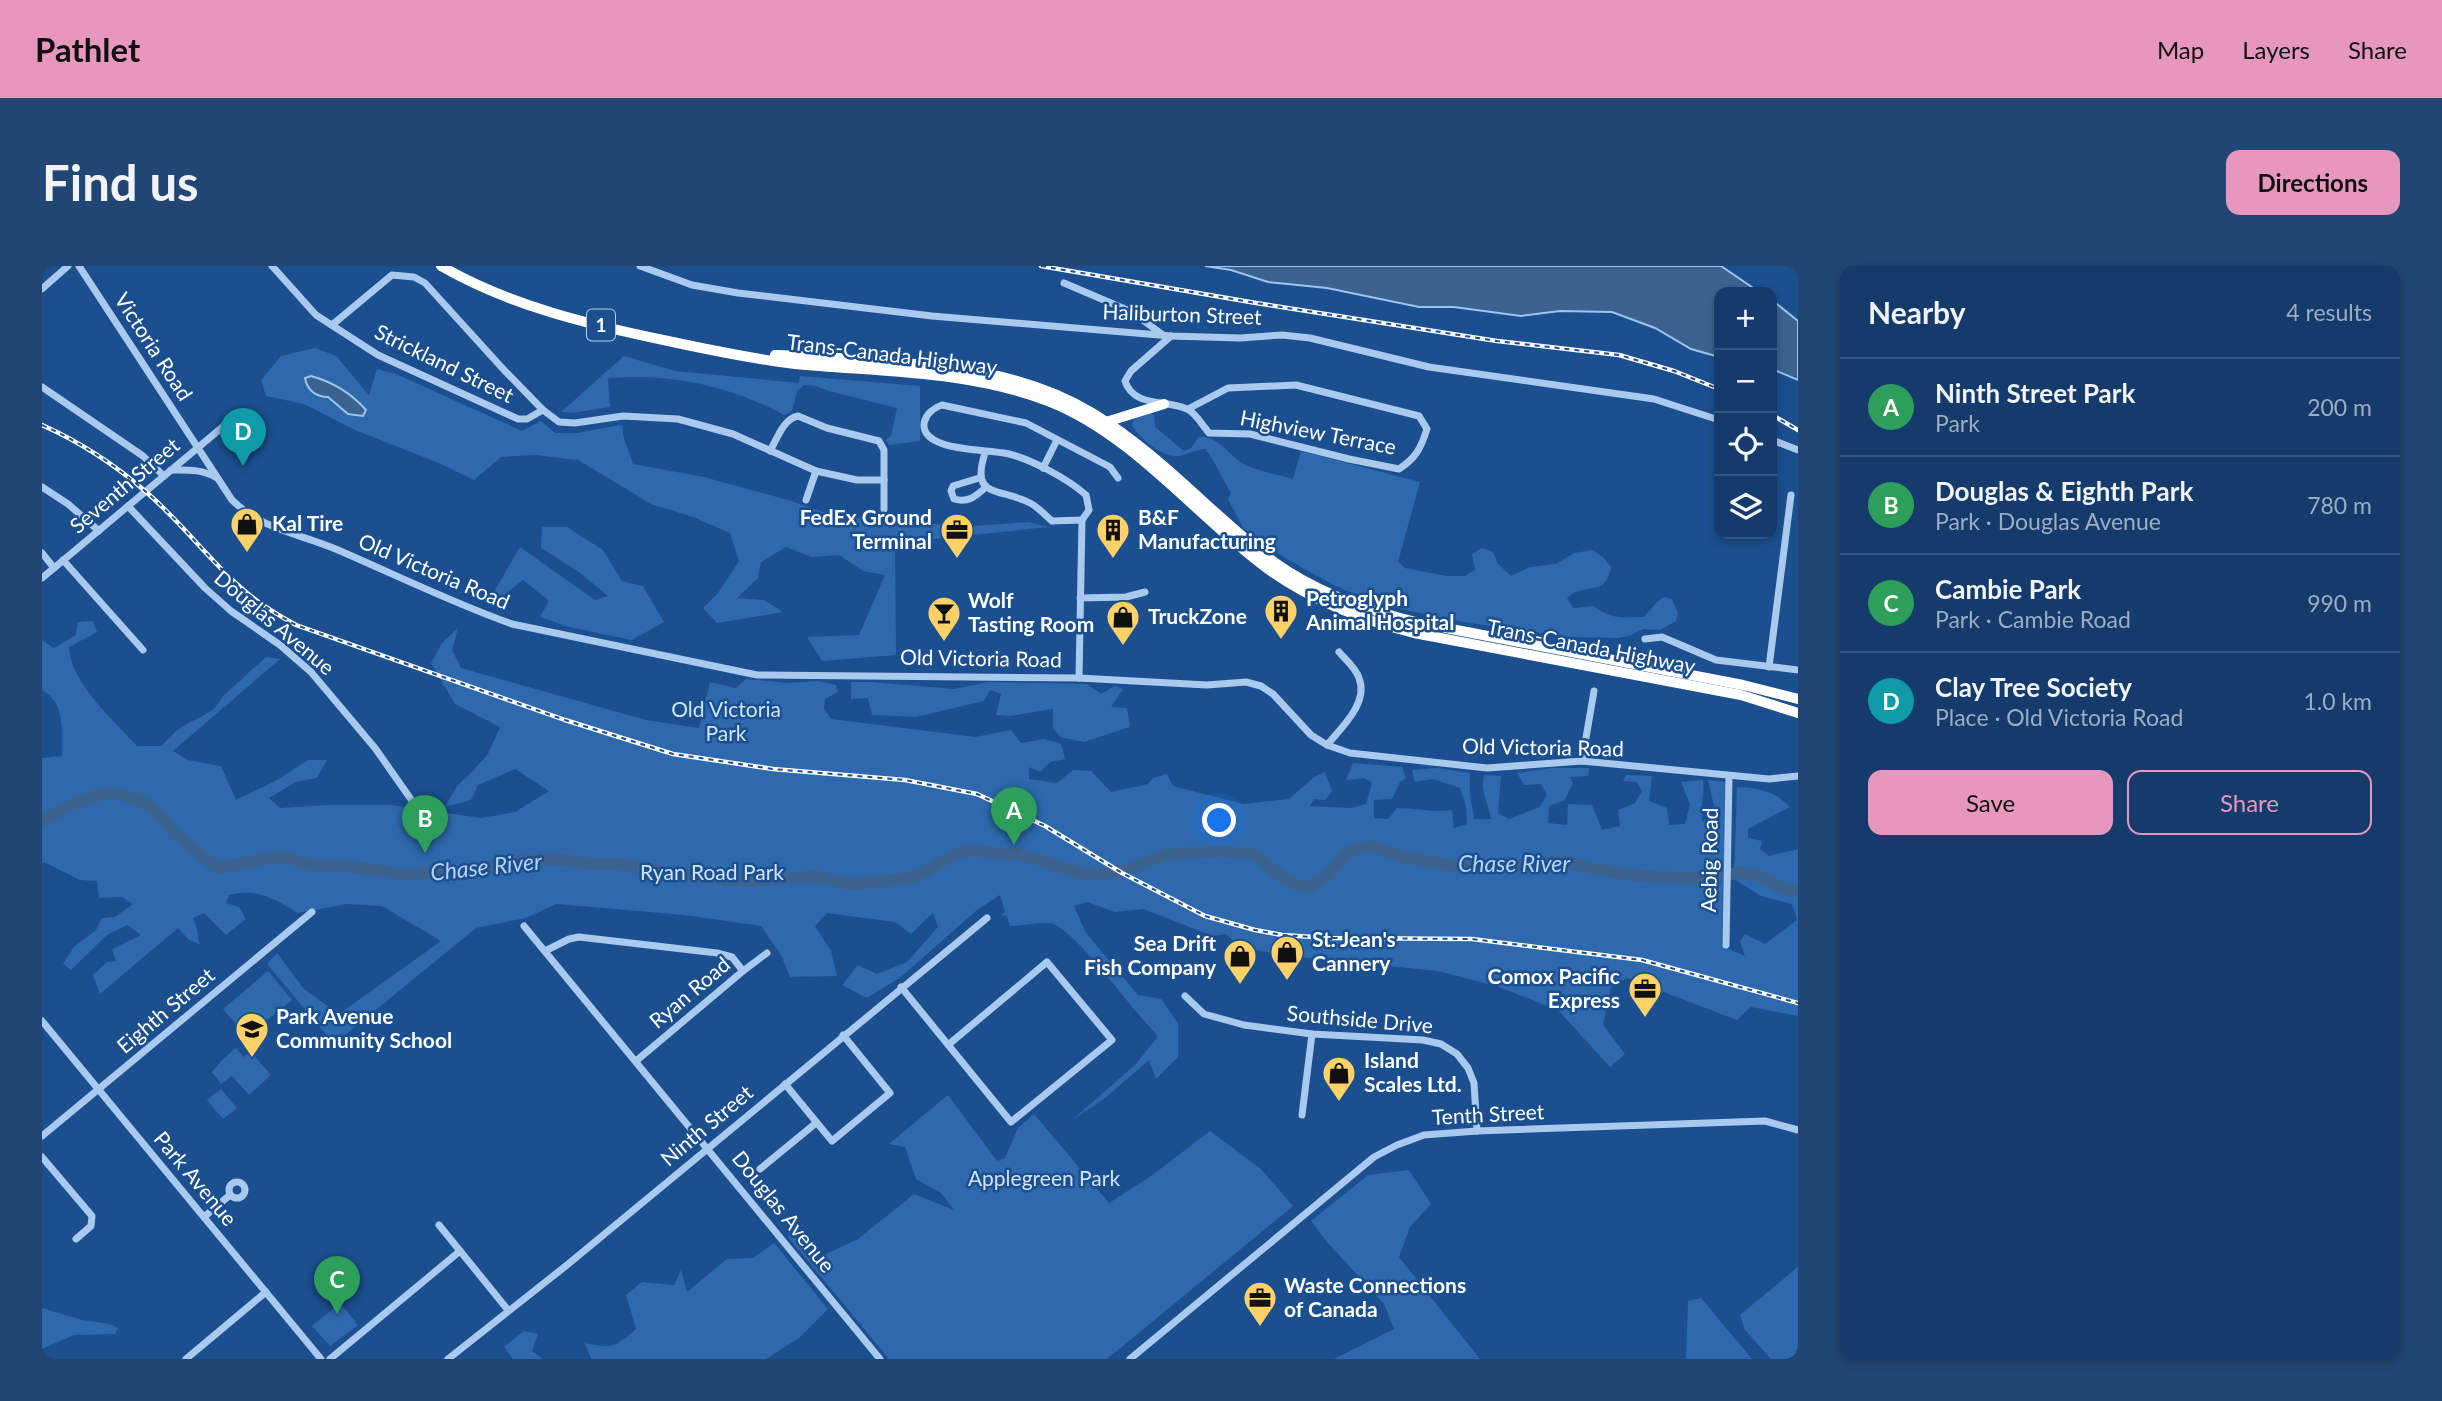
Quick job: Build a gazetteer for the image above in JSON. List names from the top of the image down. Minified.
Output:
{"streets":{"highway":["1","Trans-Canada Highway"],"street":["Haliburton Street","Victoria Road","Strickland Street","Highview Terrace","Seventh Street","Old Victoria Road","Douglas Avenue","Aebig Road","Ryan Road","Eighth Street","Southside Drive","Tenth Street","Ninth Street","Park Avenue"]},"crossings":[["Victoria Road","Seventh Street"],["Victoria Road","Old Victoria Road"],["Seventh Street","Old Victoria Road"],["Seventh Street","Douglas Avenue"],["Old Victoria Road","Aebig Road"],["Douglas Avenue","Ryan Road"],["Douglas Avenue","Ninth Street"],["Eighth Street","Park Avenue"],["Southside Drive","Tenth Street"]],"water":["Chase River"],"parks":["Old Victoria Park","Ryan Road Park","Applegreen Park"],"places":{"shop":["Kal Tire","TruckZone","St. Jean's Cannery","Sea Drift Fish Company","Island Scales Ltd."],"office":["FedEx Ground Terminal","Comox Pacific Express","Waste Connections of Canada"],"building":["B&F Manufacturing","Petroglyph Animal Hospital"],"bar":["Wolf Tasting Room"],"school or university":["Park Avenue Community School"]},"page":{"header":"Pathlet","nav":["Map","Layers","Share"],"buttons":["Directions",["Save","Share"]],"title":"Find us","heading":["Nearby","4 results"],"map_buttons":["+","−"],"list":[{"mark":"A","name":"Ninth Street Park","note":"Park","value":"200 m"},{"mark":"B","name":"Douglas & Eighth Park","note":"Park · Douglas Avenue","value":"780 m"},{"mark":"C","name":"Cambie Park","note":"Park · Cambie Road","value":"990 m"},{"mark":"D","name":"Clay Tree Society","note":"Place · Old Victoria Road","value":"1.0 km"}],"pins":["D","A","B","C"]}}
